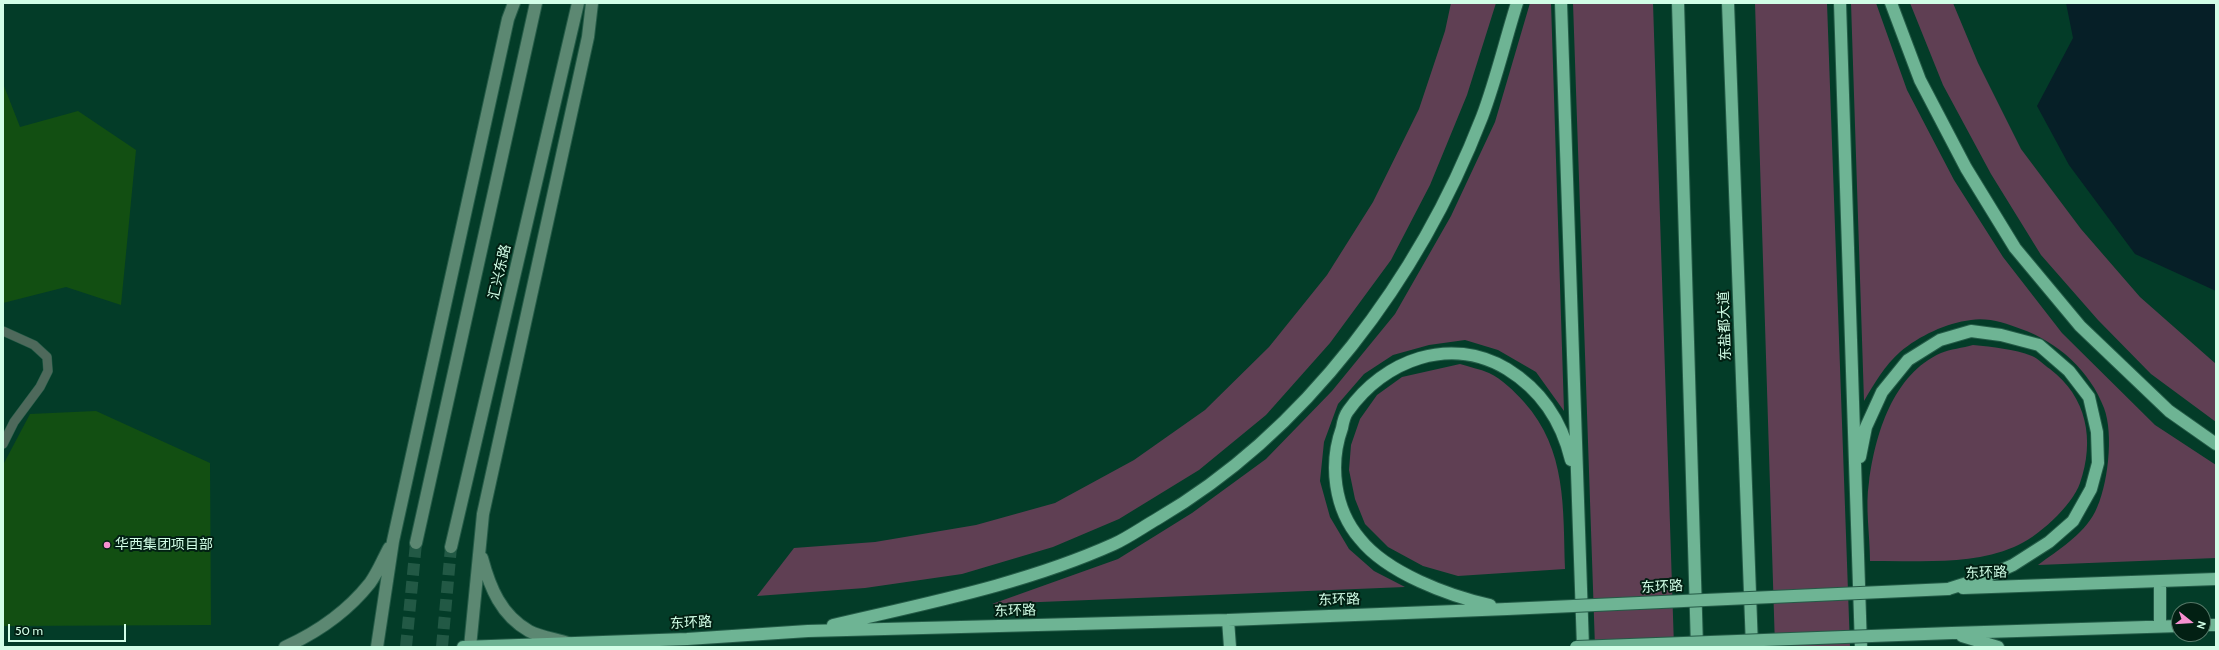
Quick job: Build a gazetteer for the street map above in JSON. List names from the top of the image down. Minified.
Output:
{"streets":{"highway":["东盐都大道","东环路"],"main road":["汇兴东路"]},"places":["华西集团项目部"],"scale_bar":"50 m","north":"right"}
